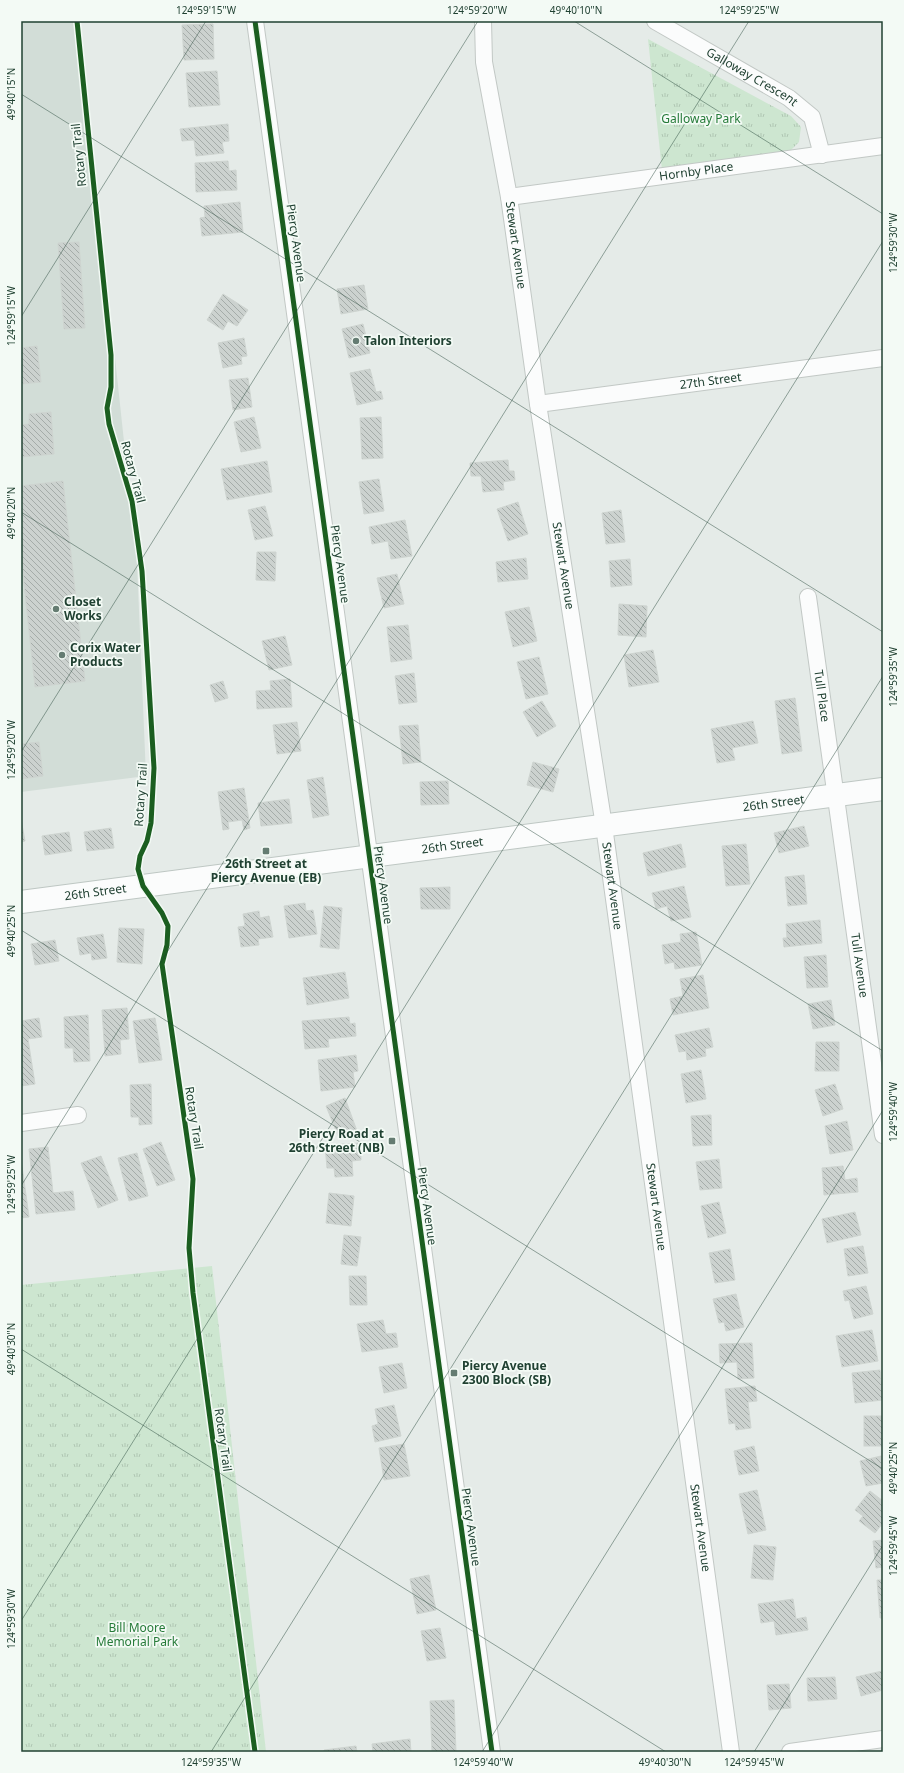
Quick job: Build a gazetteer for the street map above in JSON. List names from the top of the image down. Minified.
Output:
{"streets":{"street":["Galloway Crescent","Hornby Place","Piercy Avenue","Stewart Avenue","27th Street","Tull Place","26th Street","Tull Avenue"],"cycle path":["Rotary Trail"]},"crossings":[["Galloway Crescent","Hornby Place"],["Hornby Place","Stewart Avenue"],["Piercy Avenue","26th Street"],["Stewart Avenue","27th Street"],["Stewart Avenue","26th Street"],["Tull Place","26th Street"],["Tull Place","Tull Avenue"],["26th Street","Tull Avenue"]],"parks":["Galloway Park","Bill Moore Memorial Park"],"places":{"other":["Talon Interiors","Closet Works","Corix Water Products"],"transit":["26th Street at Piercy Avenue (EB)","Piercy Road at 26th Street (NB)","Piercy Avenue 2300 Block (SB)"]},"coordinates":["124°59'15\"W","124°59'20\"W","49°40'10\"N","124°59'25\"W","49°40'15\"N","124°59'30\"W","49°40'20\"N","124°59'35\"W","49°40'25\"N","124°59'40\"W","49°40'30\"N","124°59'45\"W"]}
